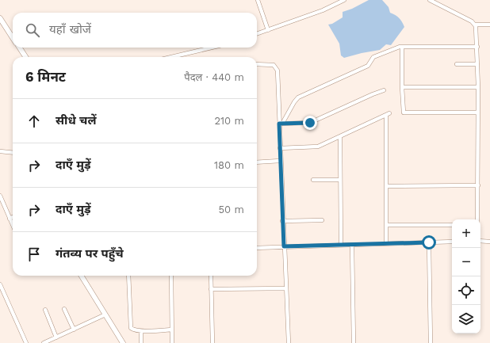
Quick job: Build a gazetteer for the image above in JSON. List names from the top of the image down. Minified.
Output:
{"page":{"search":"यहाँ खोजें","heading":["6 मिनट","पैदल · 440 m"],"list":[["सीधे चलें","210 m"],["दाएँ मुड़ें","180 m"],["दाएँ मुड़ें","50 m"],"गंतव्य पर पहुँचे"],"map_buttons":["+","−"]}}
